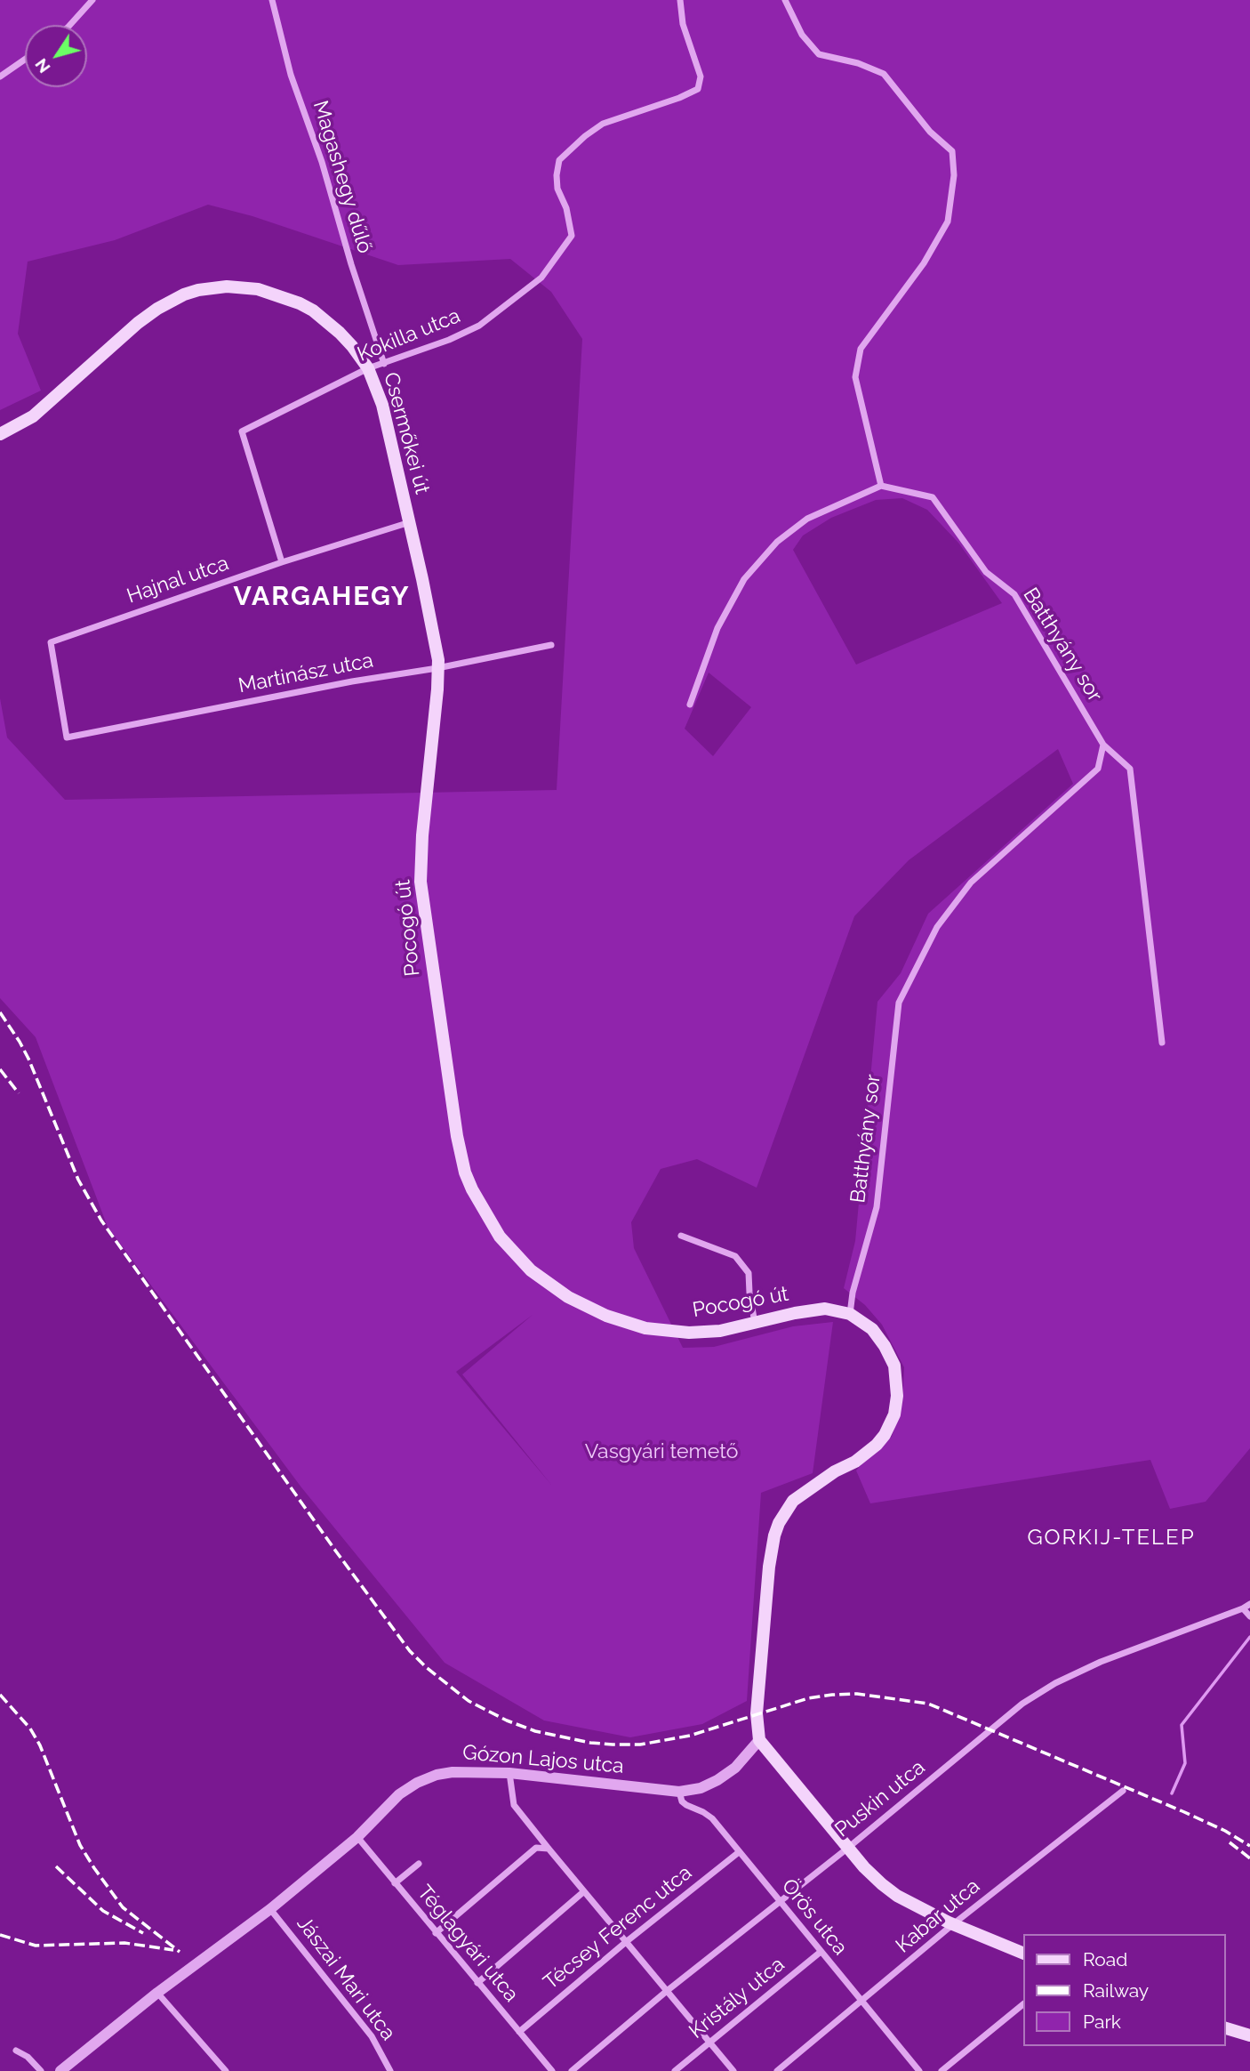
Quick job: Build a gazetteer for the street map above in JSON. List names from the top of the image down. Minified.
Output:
{"streets":{"main road":["Csermőkei út","Pocogó út"],"street":["Magashegy dűlő","Kokilla utca","Hajnal utca","Batthyány sor","Martinász utca","Gózon Lajos utca","Puskin utca","Kabar utca","Örös utca","Técsey Ferenc utca","Téglagyári utca","Jászai Mari utca","Kristály utca"]},"crossings":[["Magashegy dűlő","Kokilla utca"],["Kokilla utca","Csermőkei út"],["Kokilla utca","Hajnal utca"],["Csermőkei út","Hajnal utca"],["Csermőkei út","Martinász utca"],["Csermőkei út","Pocogó út"],["Hajnal utca","Martinász utca"],["Batthyány sor","Pocogó út"],["Pocogó út","Gózon Lajos utca"],["Gózon Lajos utca","Örös utca"],["Gózon Lajos utca","Téglagyári utca"],["Gózon Lajos utca","Jászai Mari utca"],["Puskin utca","Örös utca"],["Kabar utca","Örös utca"],["Örös utca","Técsey Ferenc utca"],["Örös utca","Kristály utca"],["Técsey Ferenc utca","Téglagyári utca"]],"districts":["VARGAHEGY","GORKIJ-TELEP"],"parks":["Vasgyári temető"],"legend":["Road","Railway","Park"],"north":"bottom left"}
